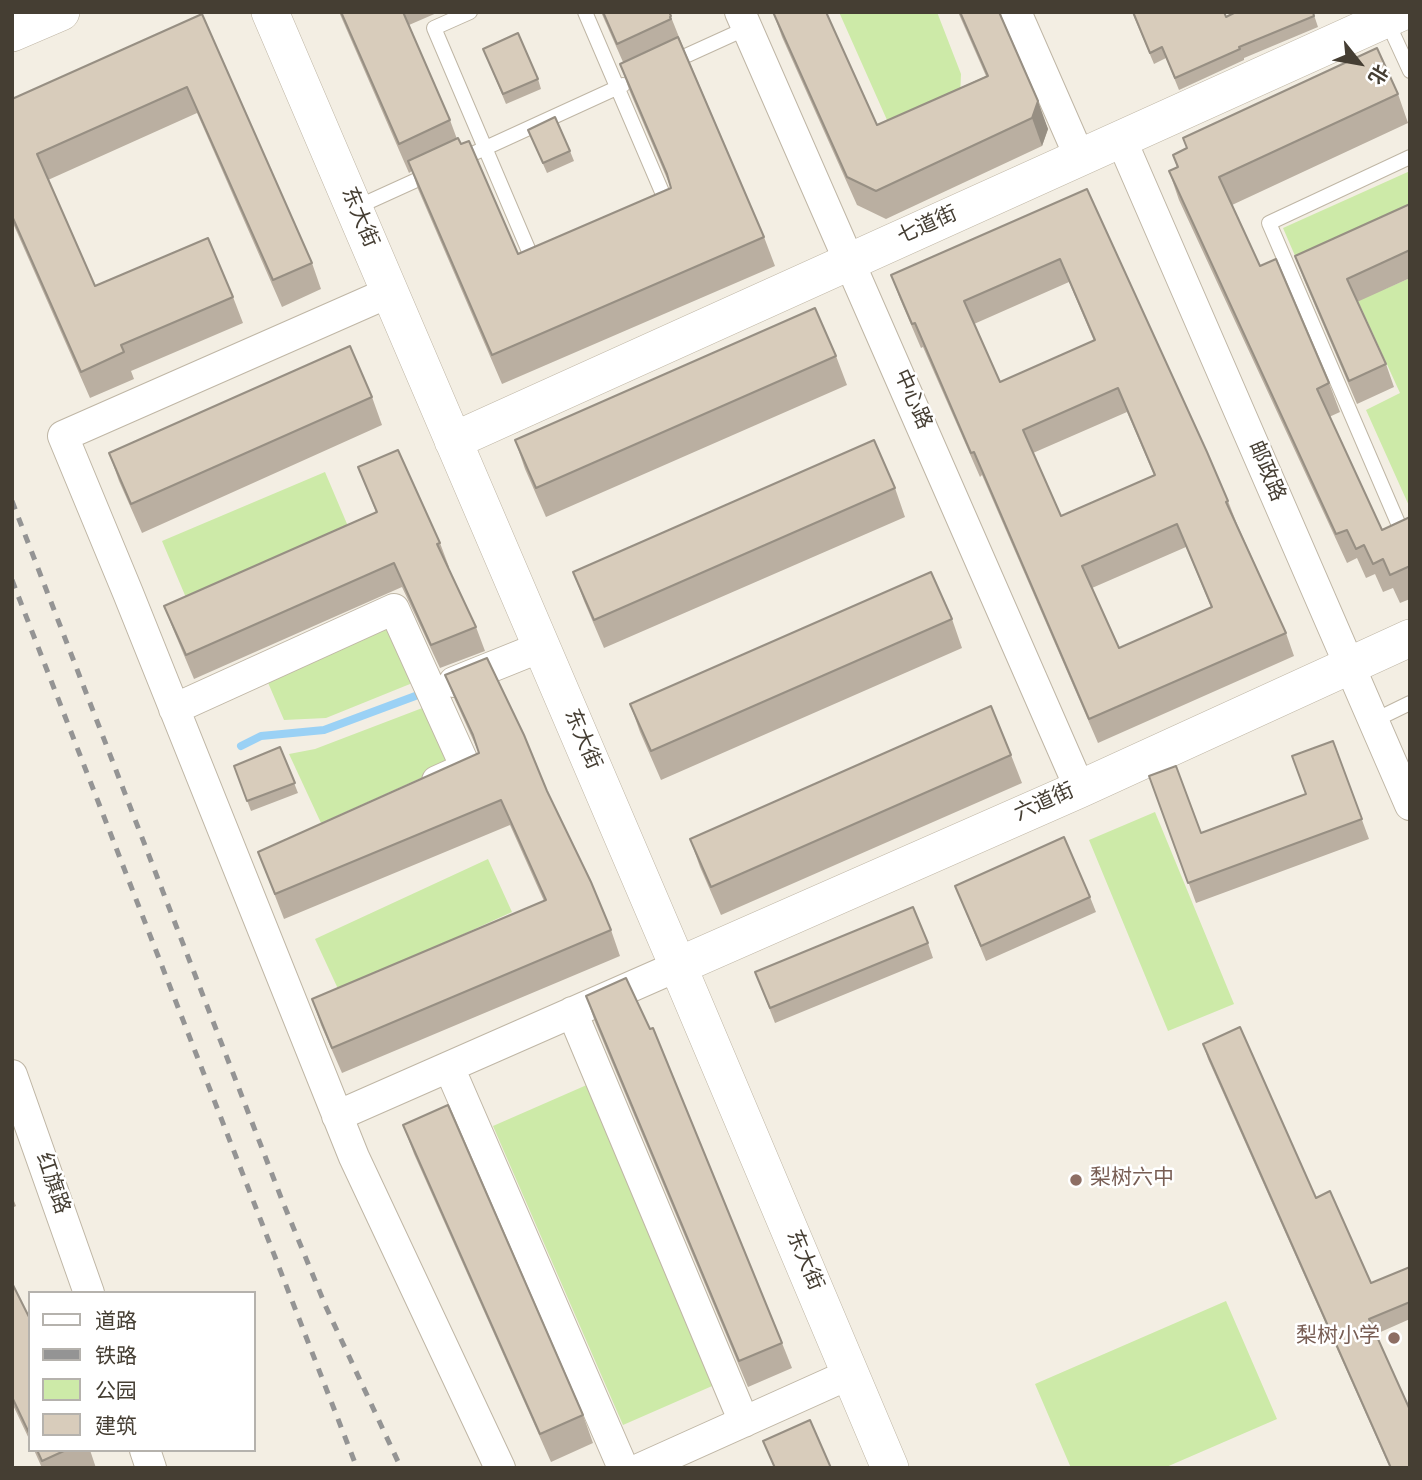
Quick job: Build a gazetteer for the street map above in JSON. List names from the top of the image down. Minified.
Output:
{"streets":{"street":["东大街","七道街","中心路","邮政路","六道街","红旗路"]},"crossings":[["东大街","七道街"],["东大街","六道街"],["七道街","中心路"],["七道街","邮政路"],["中心路","六道街"],["邮政路","六道街"]],"places":["梨树六中","梨树小学"],"legend":["道路","铁路","公园","建筑"],"north":"bottom right"}
